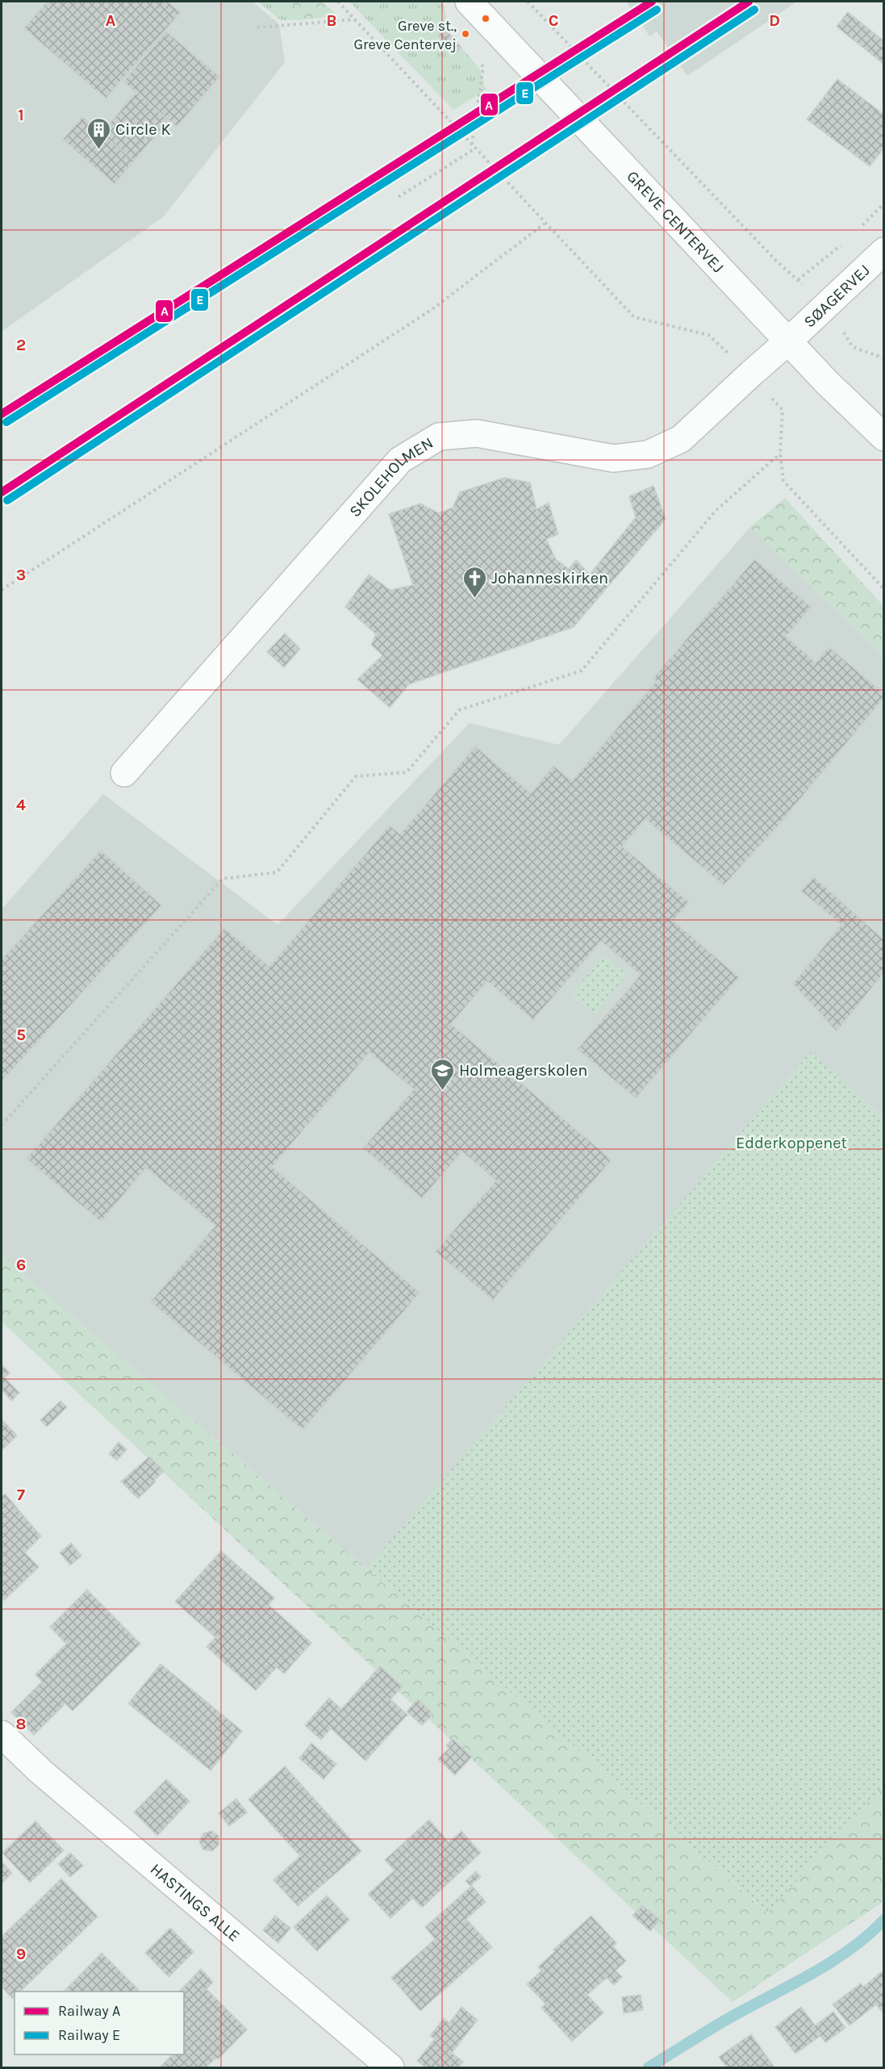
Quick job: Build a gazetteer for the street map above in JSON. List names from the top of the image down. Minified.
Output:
{"streets":{"street":["GREVE CENTERVEJ","SØAGERVEJ","SKOLEHOLMEN","HASTINGS ALLE"]},"crossings":[["GREVE CENTERVEJ","SØAGERVEJ"],["GREVE CENTERVEJ","SKOLEHOLMEN"],["SØAGERVEJ","SKOLEHOLMEN"]],"parks":["Edderkoppenet"],"places":{"other":["Greve st., Greve Centervej"],"building":["Circle K"],"church":["Johanneskirken"],"school or university":["Holmeagerskolen"]},"lines":["rail line A","rail line E"],"legend":["Railway A","Railway E"],"grid":{"columns":["A","B","C","D"],"rows":["1","2","3","4","5","6","7","8","9"]}}
